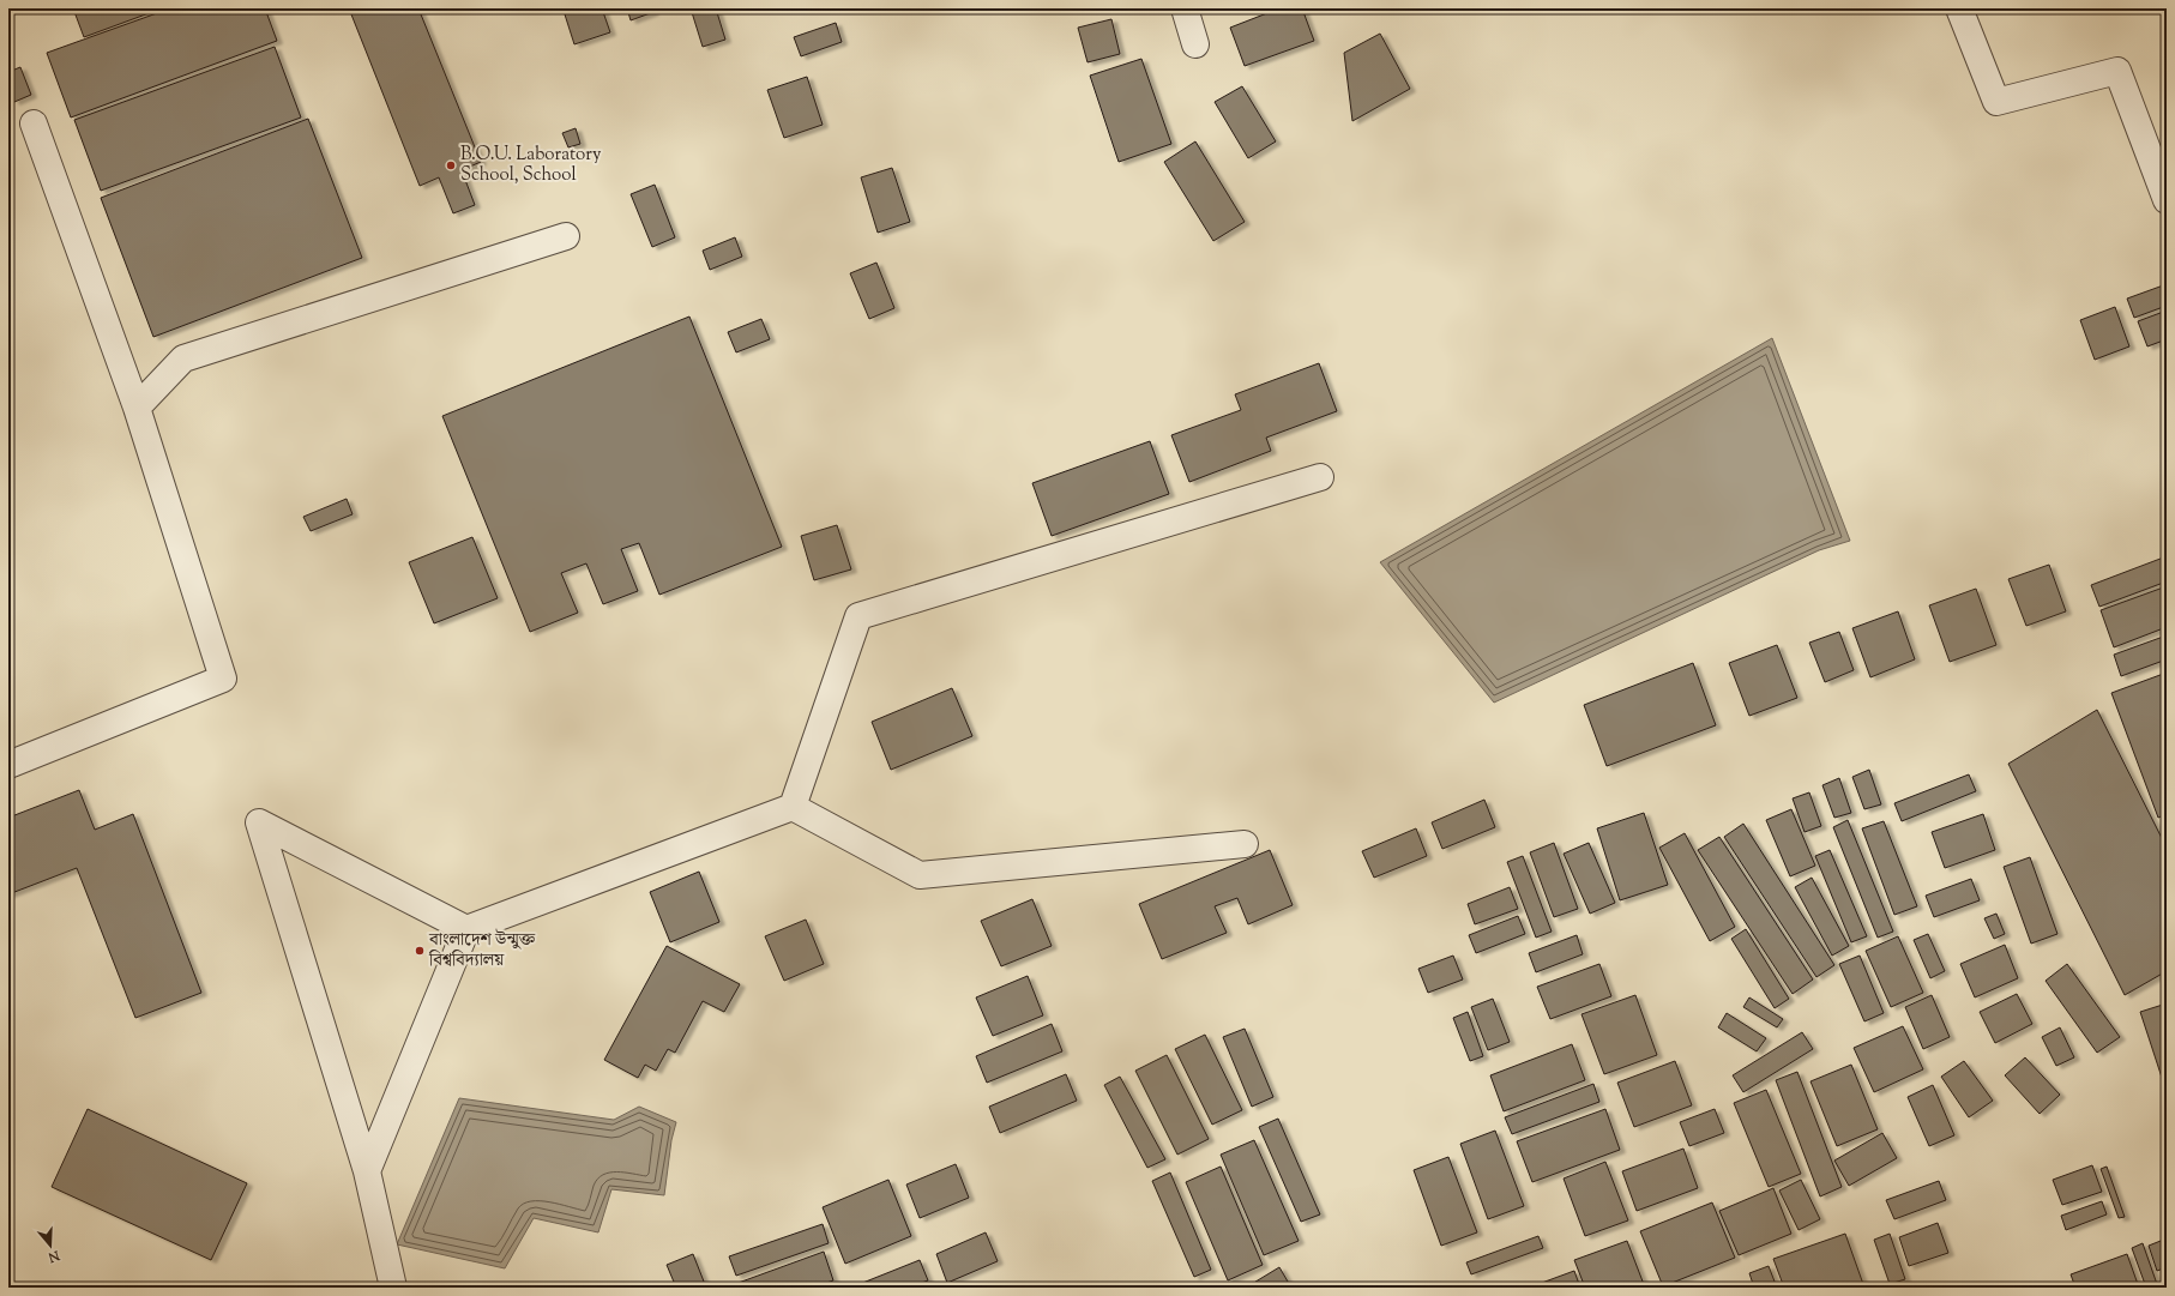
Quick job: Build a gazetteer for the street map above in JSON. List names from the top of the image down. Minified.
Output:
{"places":["B.O.U. Laboratory School, School","বাংলাদেশ উন্মুক্ত বিশ্ববিদ্যালয়"],"north":"bottom"}
